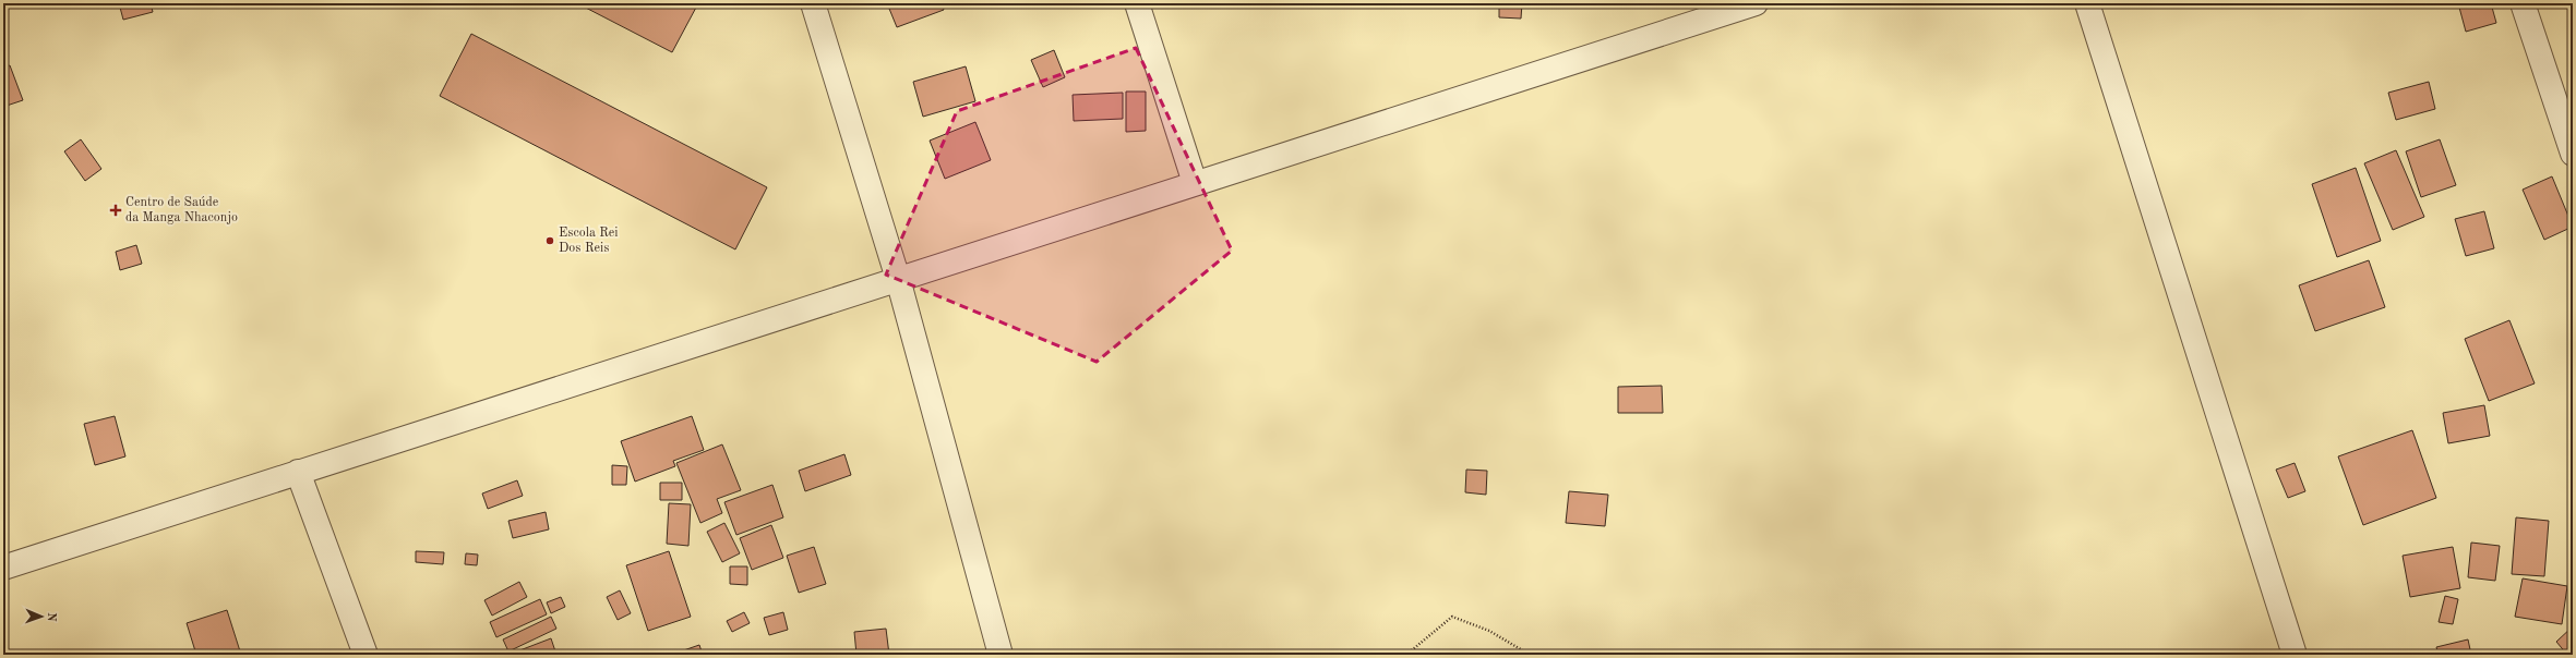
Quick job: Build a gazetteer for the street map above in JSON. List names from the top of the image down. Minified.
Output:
{"places":{"health":["Centro de Saúde da Manga Nhaconjo"],"other":["Escola Rei Dos Reis"]},"north":"right"}
